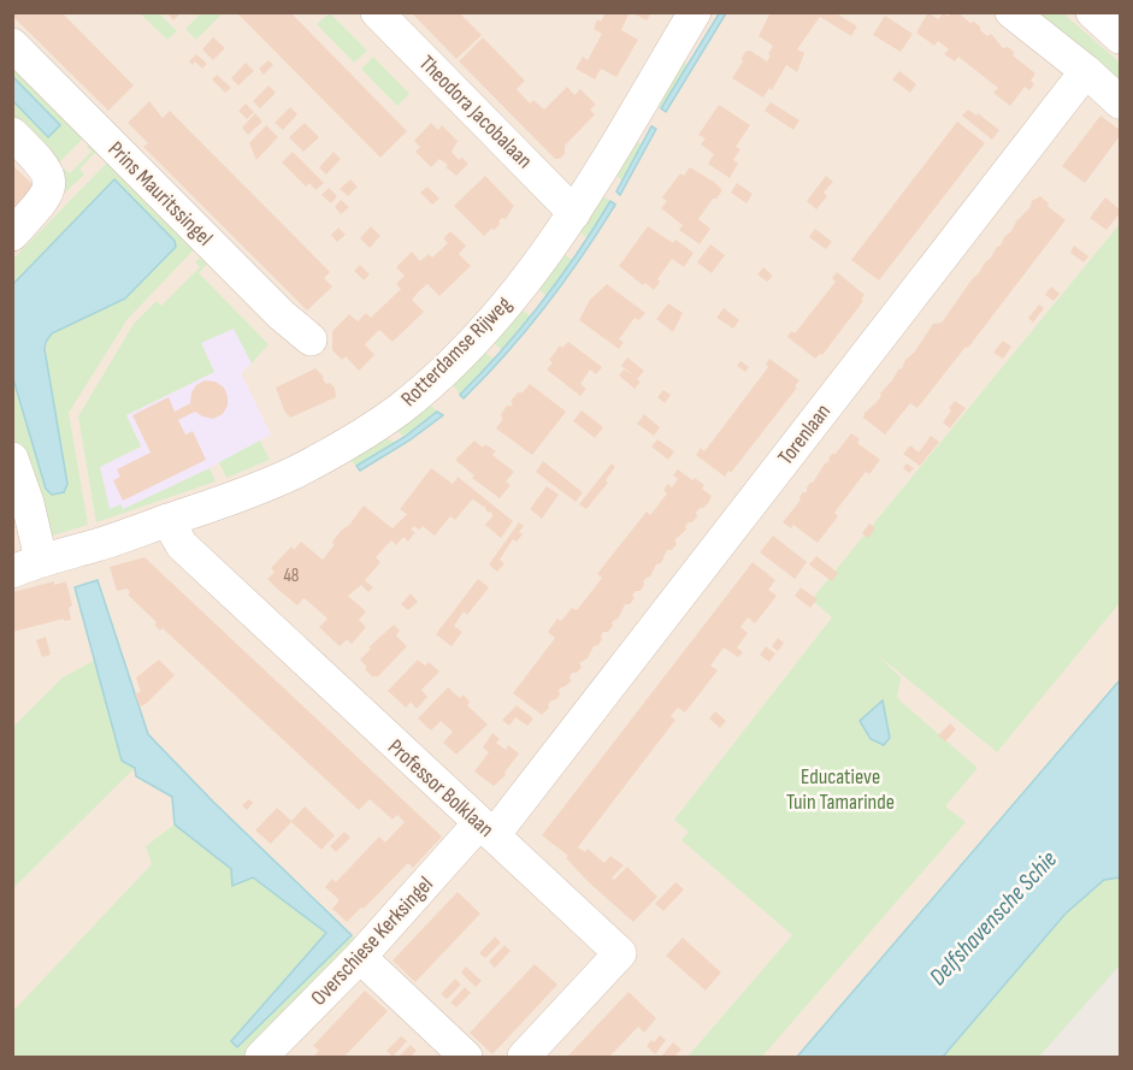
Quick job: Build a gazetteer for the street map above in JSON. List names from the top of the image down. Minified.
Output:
{"streets":{"street":["Theodora Jacobalaan","Prins Mauritssingel","Rotterdamse Rijweg","Torenlaan","Professor Bolklaan","Overschiese Kerksingel"]},"crossings":[["Theodora Jacobalaan","Rotterdamse Rijweg"],["Rotterdamse Rijweg","Professor Bolklaan"],["Torenlaan","Professor Bolklaan"],["Torenlaan","Overschiese Kerksingel"],["Professor Bolklaan","Overschiese Kerksingel"]],"water":["Delfshavensche Schie"],"parks":["Educatieve Tuin Tamarinde"],"house_numbers":["48"]}
